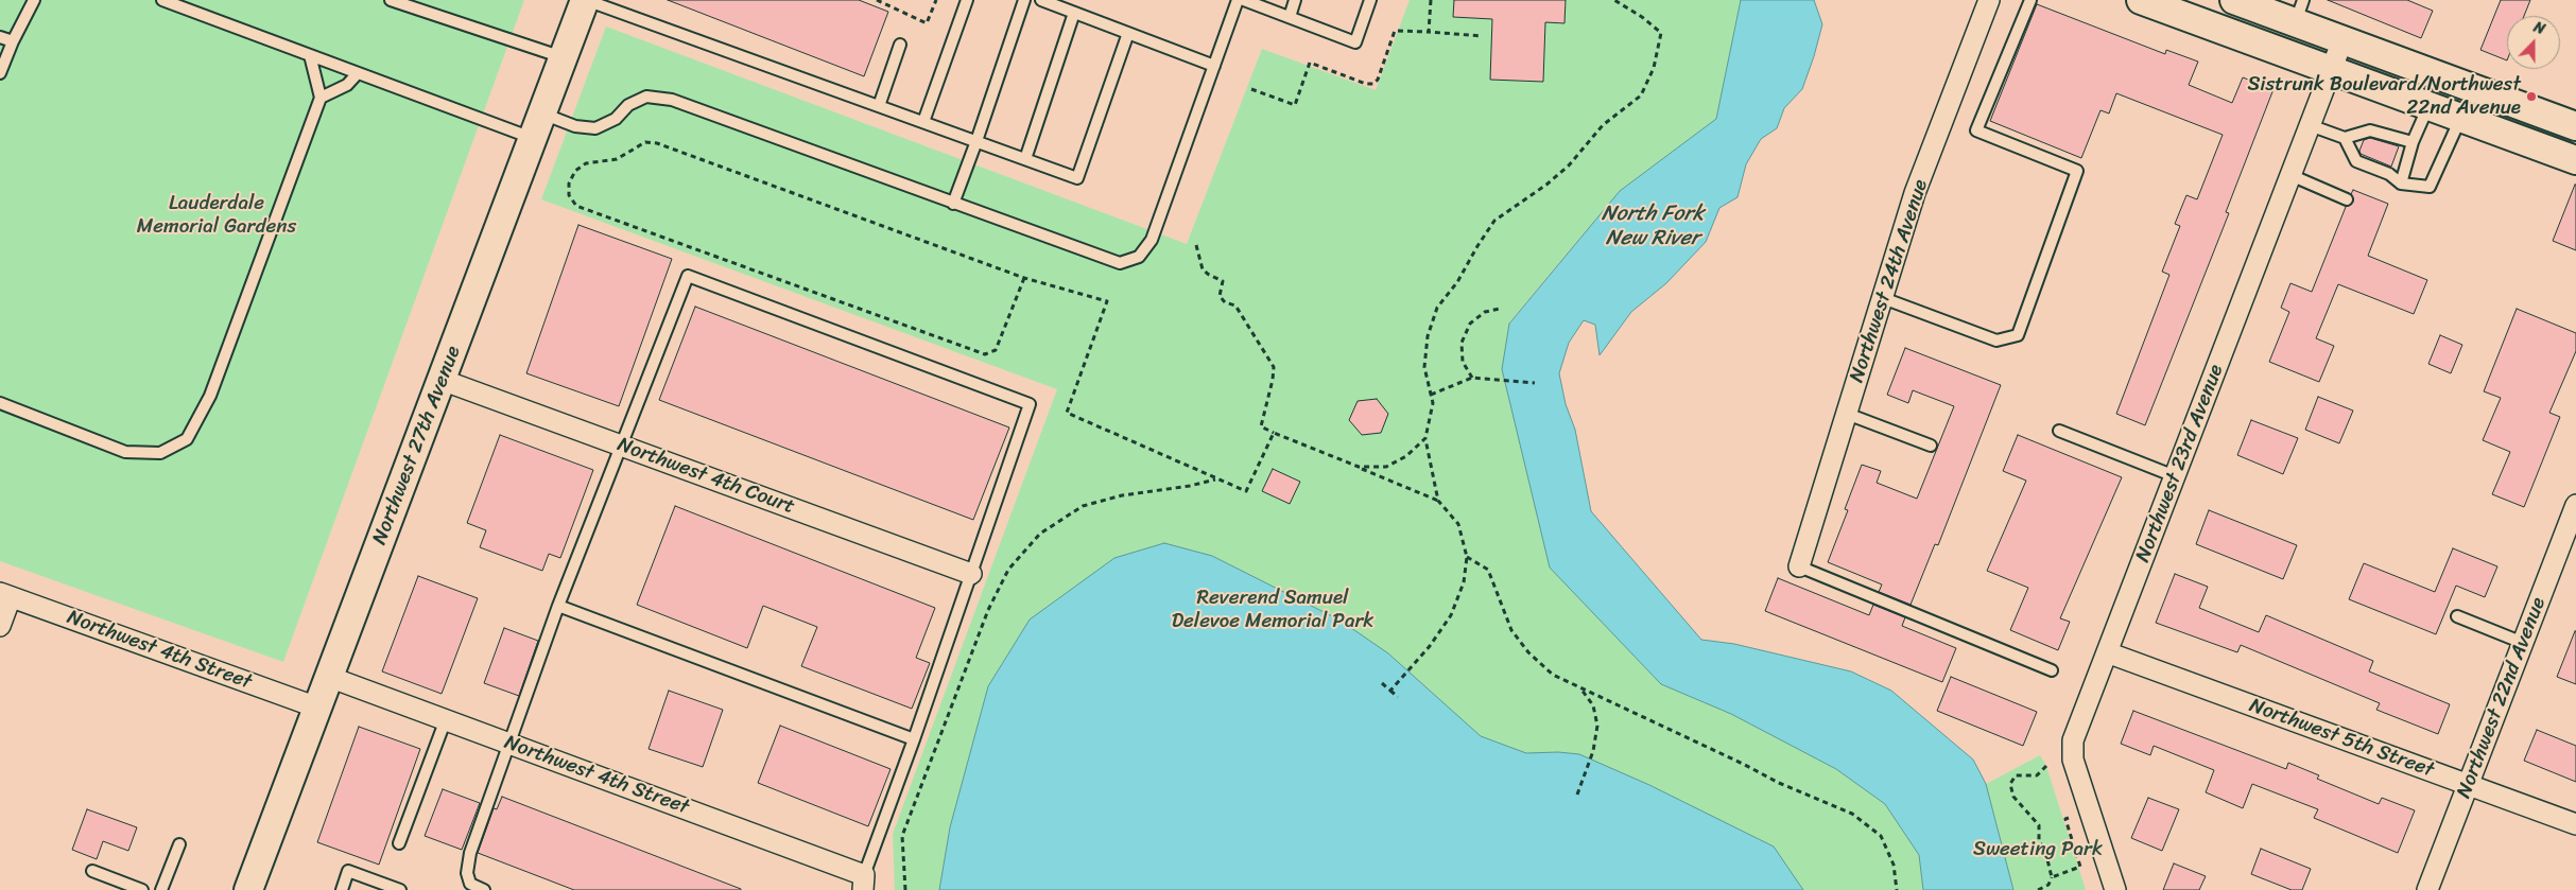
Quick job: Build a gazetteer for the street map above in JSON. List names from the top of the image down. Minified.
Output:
{"streets":{"street":["Northwest 24th Avenue","Northwest 27th Avenue","Northwest 23rd Avenue","Northwest 4th Court","Northwest 4th Street","Northwest 22nd Avenue","Northwest 5th Street"]},"crossings":[["Northwest 27th Avenue","Northwest 4th Court"],["Northwest 27th Avenue","Northwest 4th Street"],["Northwest 23rd Avenue","Northwest 5th Street"],["Northwest 22nd Avenue","Northwest 5th Street"]],"water":["North Fork New River"],"parks":["Lauderdale Memorial Gardens","Reverend Samuel Delevoe Memorial Park","Sweeting Park"],"places":["Sistrunk Boulevard/Northwest 22nd Avenue"],"north":"top"}
